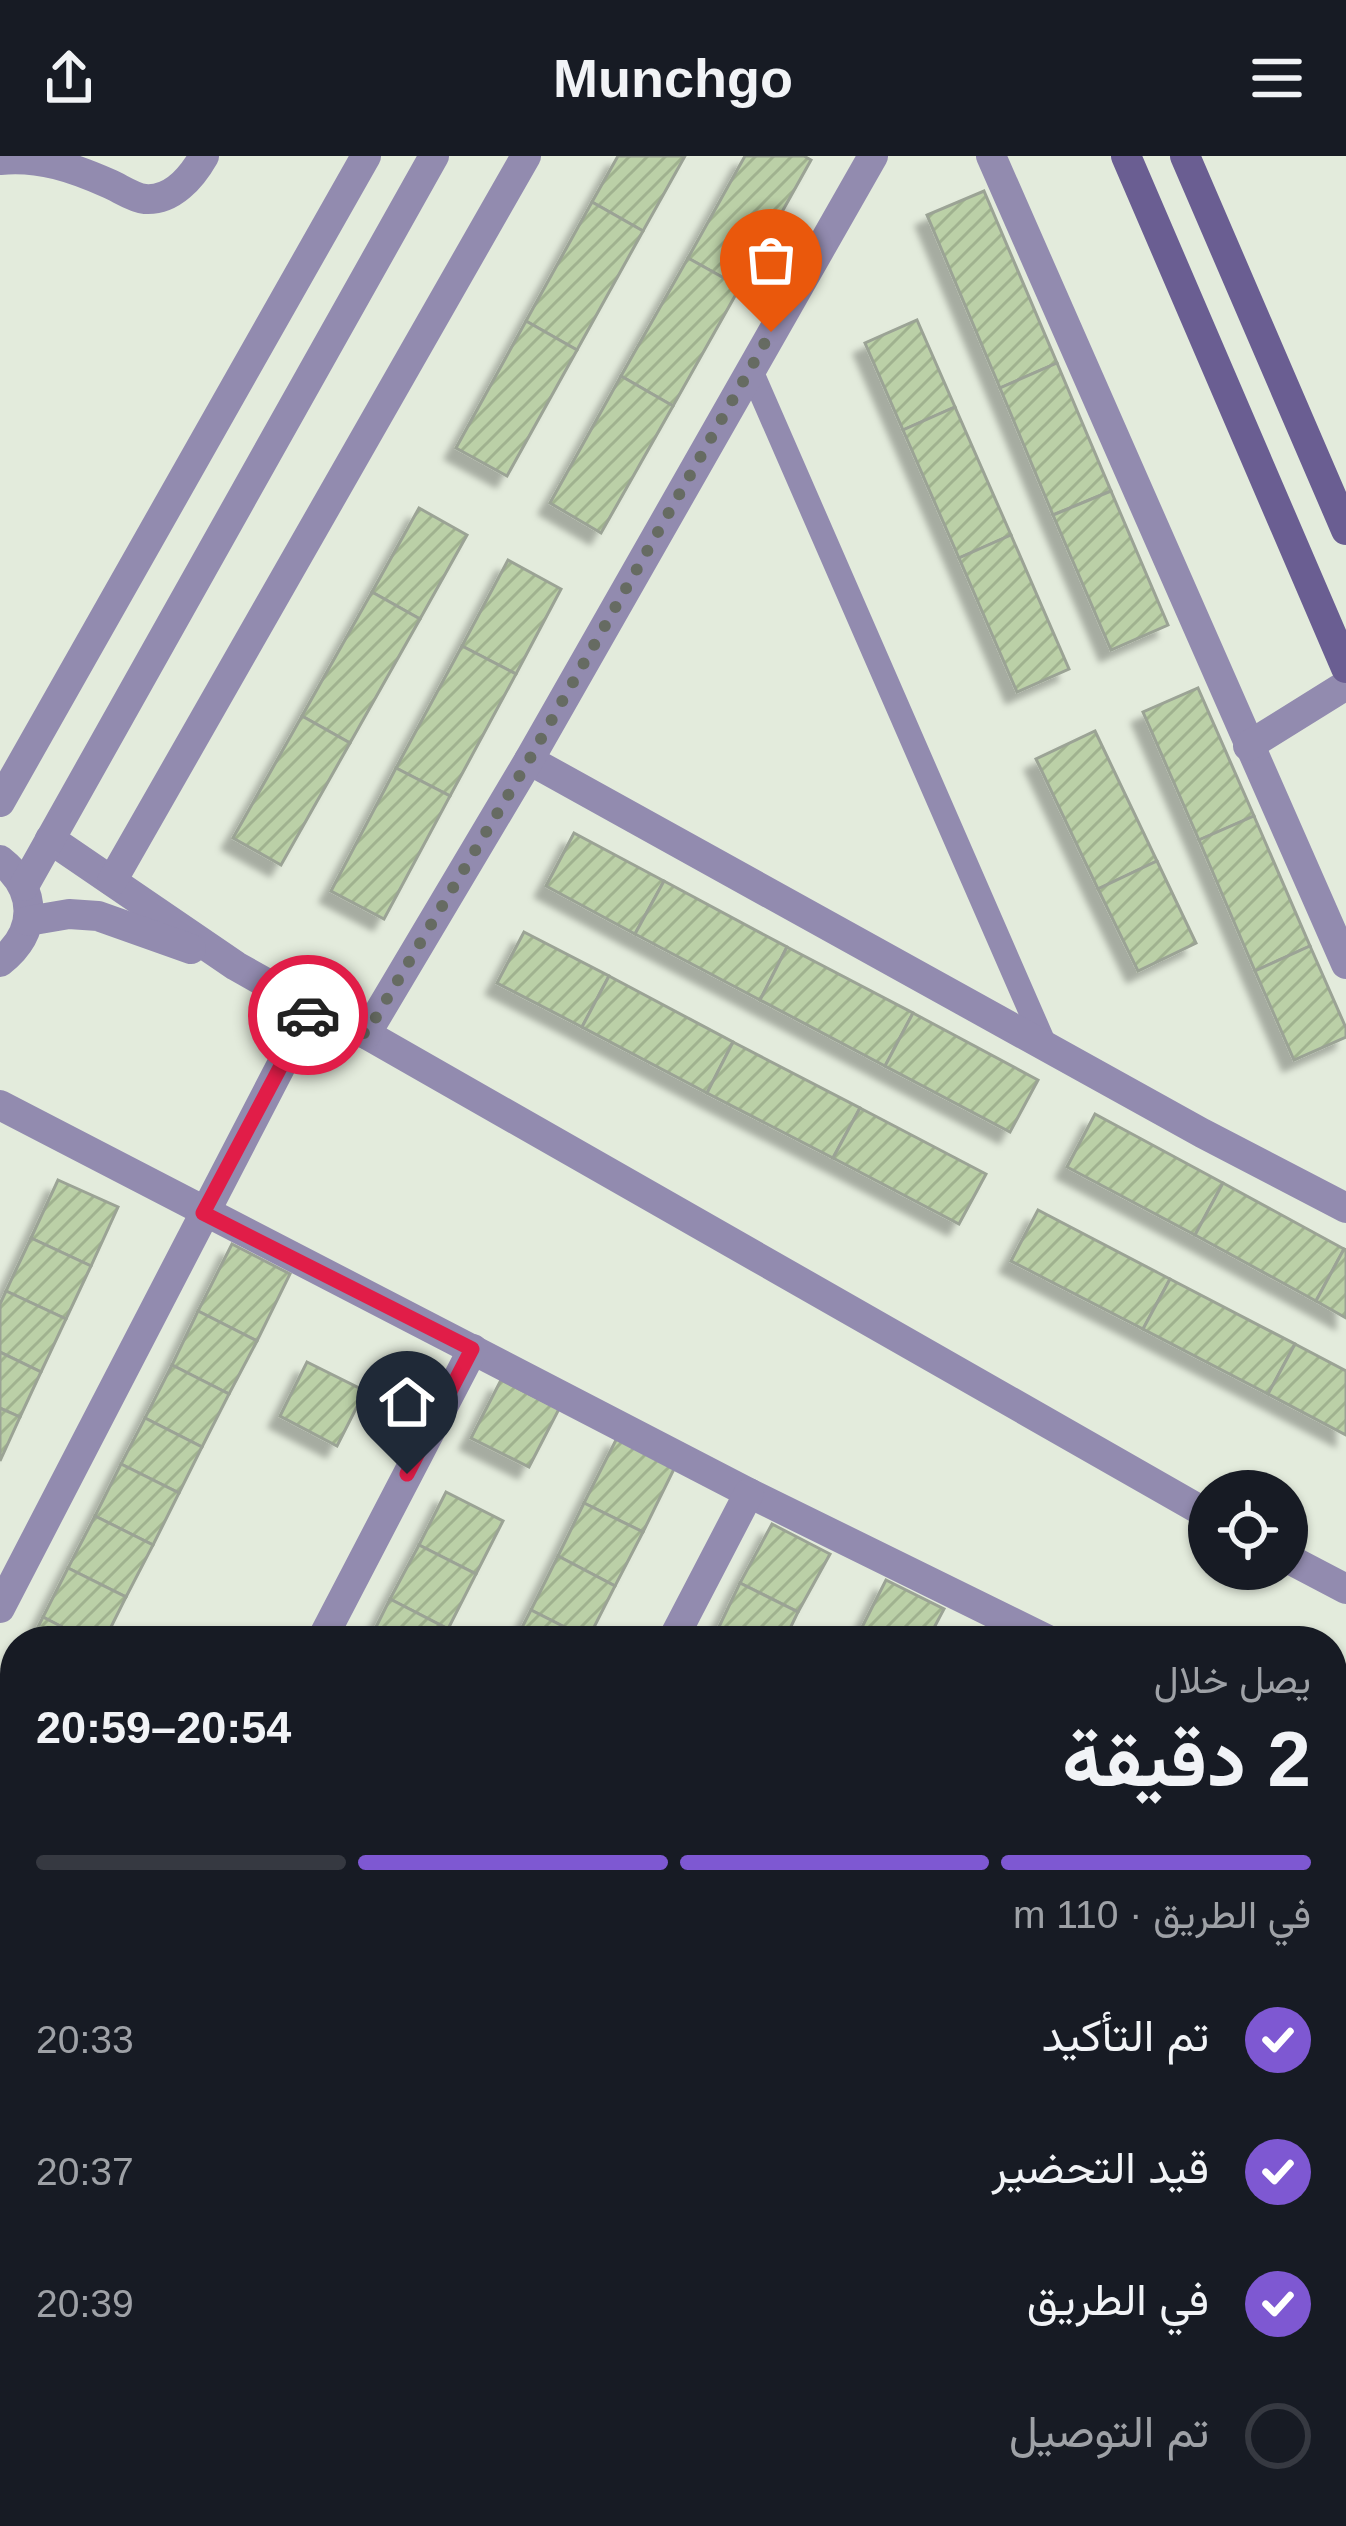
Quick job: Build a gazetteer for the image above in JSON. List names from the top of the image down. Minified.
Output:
{"page":{"header":"Munchgo","heading":["2 دقيقة","يصل خلال","20:54–20:59"],"bar":"في الطريق · 110 m","list":[["تم التأكيد","20:33"],["قيد التحضير","20:37"],["في الطريق","20:39"],"تم التوصيل"]}}
